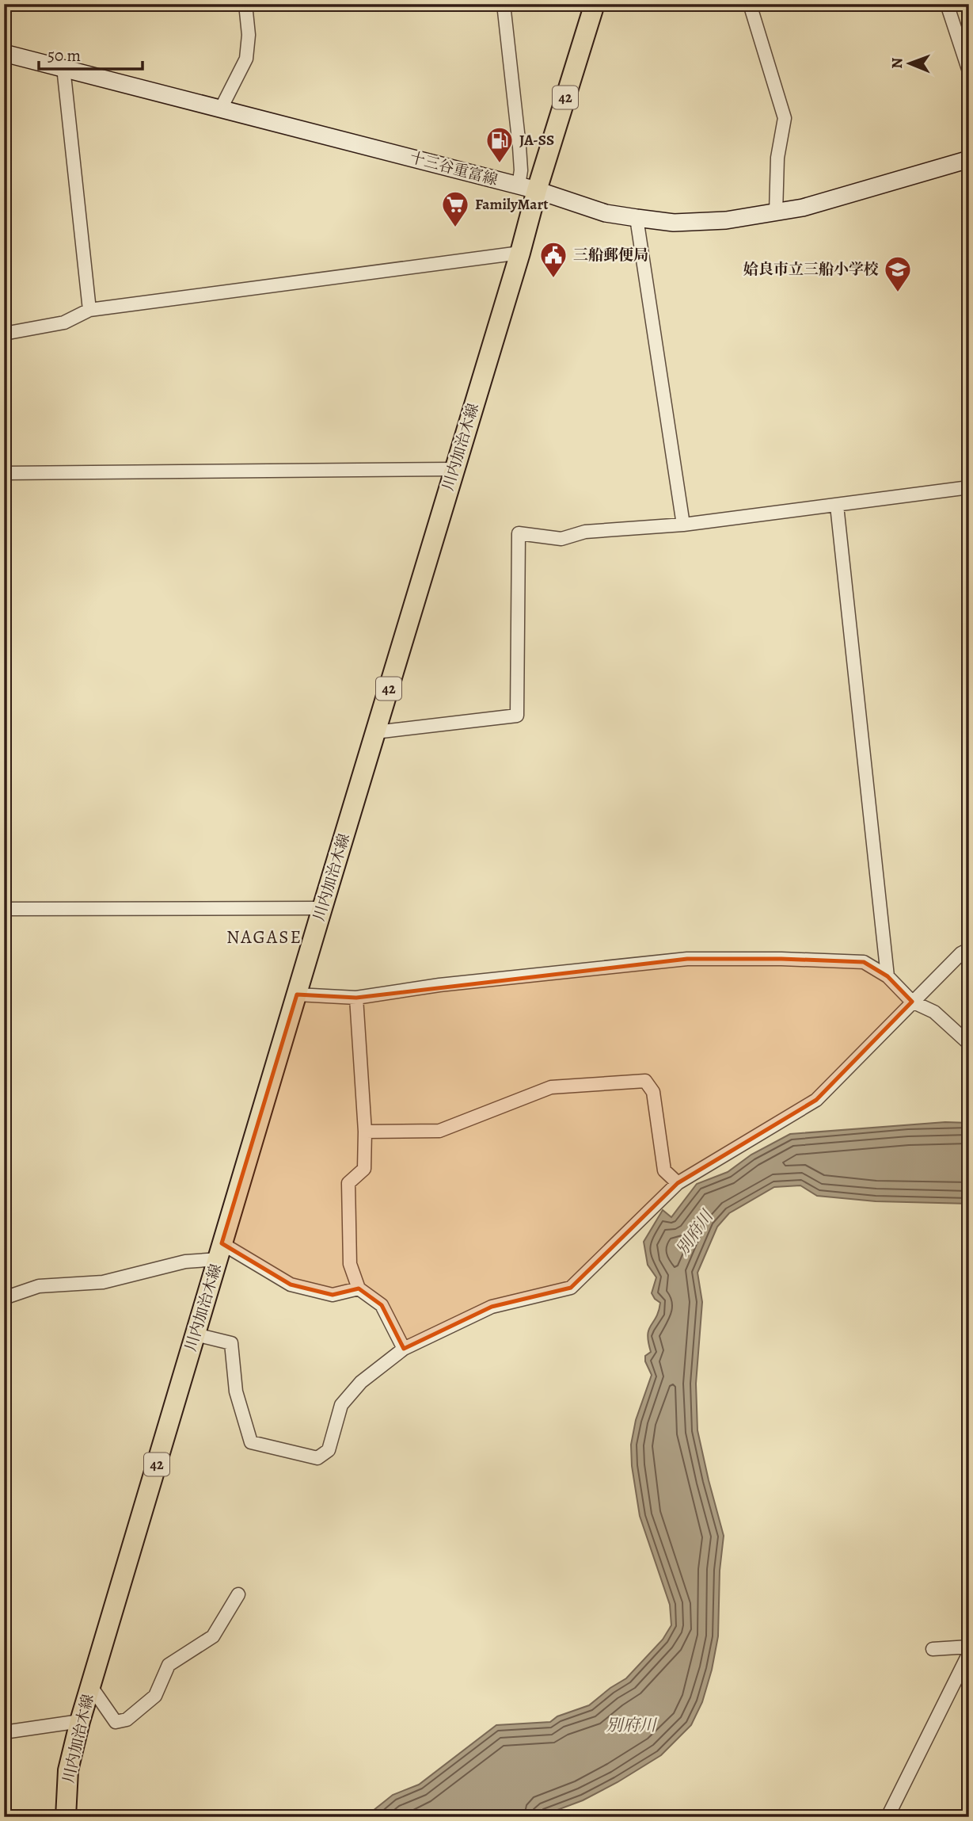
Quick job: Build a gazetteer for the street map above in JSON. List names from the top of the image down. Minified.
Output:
{"streets":{"main road":["42","十三谷重富線","川内加治木線"]},"crossings":[["十三谷重富線","川内加治木線"]],"districts":["NAGASE"],"water":["別府川"],"places":{"fuel station":["JA-SS"],"supermarket":["FamilyMart"],"public building":["三船郵便局"],"school or university":["姶良市立三船小学校"]},"scale_bar":"50 m","north":"left"}
